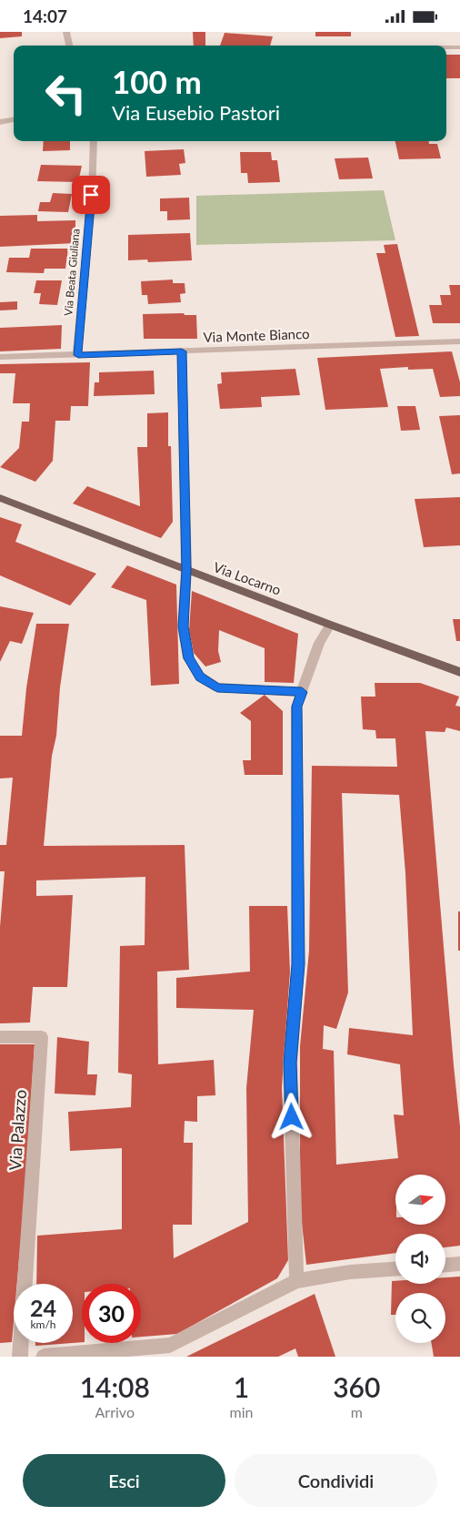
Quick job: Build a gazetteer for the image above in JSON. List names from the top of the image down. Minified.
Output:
{"streets":{"main road":["Via Locarno"],"street":["Via Beata Giuliana","Via Monte Bianco","Via Palazzo"]},"crossings":[["Via Beata Giuliana","Via Monte Bianco"]],"north":"right","page":{"status":"14:07","turn":["100 m","Via Eusebio Pastori"],"speed":"24 km/h","limit":"30","eta":["14:08","Arrivo","1","min","360","m"],"buttons":["Esci","Condividi"]}}
